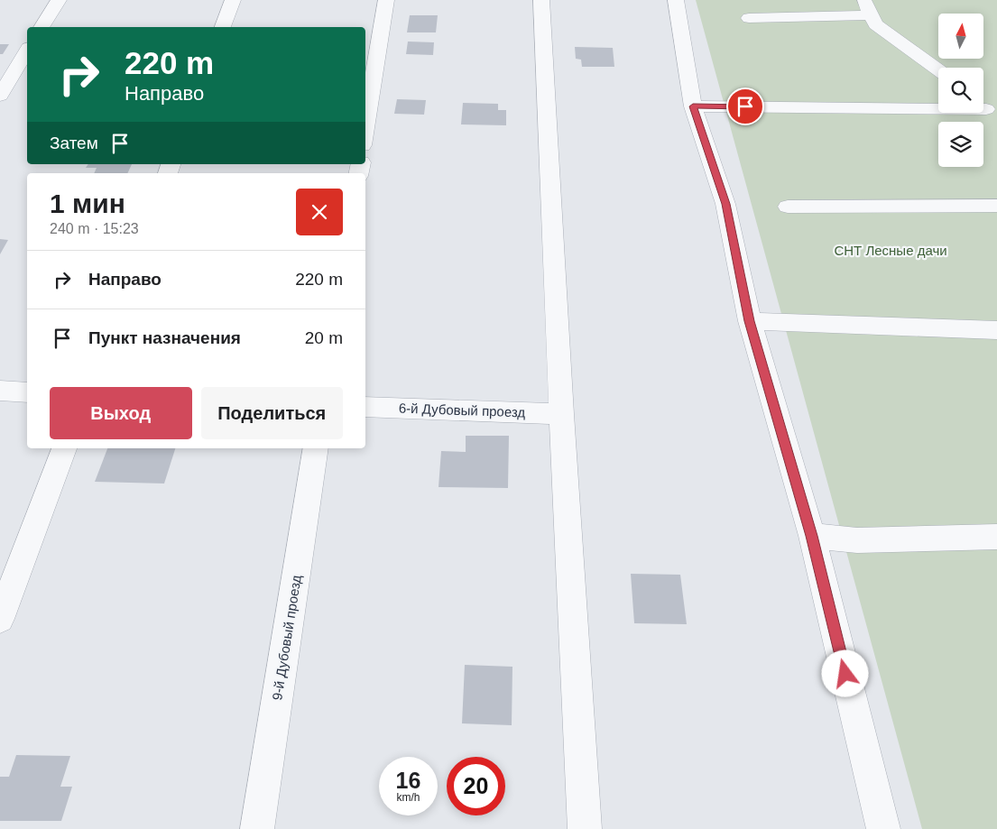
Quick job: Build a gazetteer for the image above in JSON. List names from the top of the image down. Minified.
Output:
{"streets":{"street":["6-й Дубовый проезд","9-й Дубовый проезд"]},"parks":["СНТ Лесные дачи"],"north":"top","page":{"turn":["220 m","Направо"],"then":"Затем","heading":["1 мин","240 m · 15:23"],"list":[{"name":"Направо","value":"220 m"},{"name":"Пункт назначения","value":"20 m"}],"buttons":["Выход","Поделиться"],"speed":"16 km/h","limit":"20"}}
